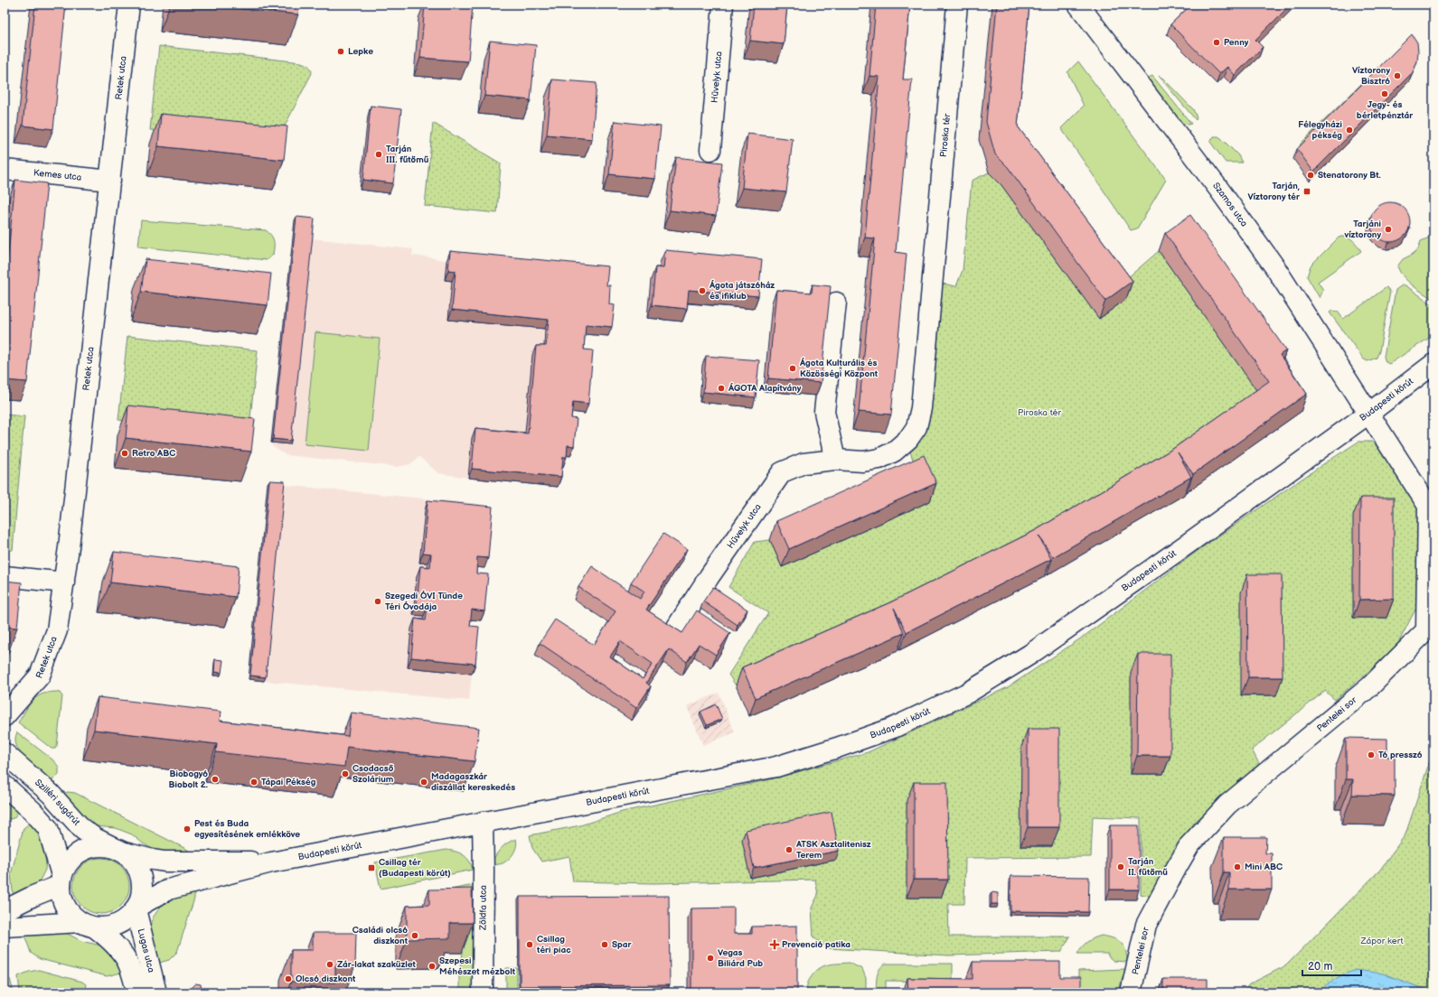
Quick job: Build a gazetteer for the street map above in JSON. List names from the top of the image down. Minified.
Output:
{"streets":{"street":["Retek utca","Hüvelyk utca","Piroska tér","Kemes utca","Szamos utca","Budapesti körút","Pentelei sor","Szilléri sugárút","Zöldfa utca","Lugas utca"]},"crossings":[["Retek utca","Kemes utca"],["Hüvelyk utca","Piroska tér"],["Szamos utca","Budapesti körút"],["Szamos utca","Pentelei sor"],["Budapesti körút","Pentelei sor"],["Budapesti körút","Szilléri sugárút"],["Budapesti körút","Zöldfa utca"],["Budapesti körút","Lugas utca"],["Szilléri sugárút","Lugas utca"]],"parks":["Piroska tér","Zápor kert"],"places":{"other":["Penny","Lepke","Víztorony Bisztró","Jegy- és bérletpénztár","Félegyházi pékség","Tarján III. fűtőmű","Stenatorony Bt.","Tarjáni víztorony","Ágota játszóház és ifiklub","Ágota Kulturális és Közösségi Központ","ÁGOTA Alapítvány","Retro ABC","Szegedi ÓVI Tünde Téri Óvodája","Tó presszó","Csodacső Szolárium","Biobogyó Biobolt 2.","Tápai Pékség","Madagaszkár díszállat kereskedés","Pest és Buda egyesítésének emlékköve","ATSK Asztalitenisz Terem","Tarján II. fűtőmű","Mini ABC","Családi olcsó diszkont","Csillag téri piac","Spar","Vegas Biliárd Pub","Zár-lakat szaküzlet","Szepesi Méhészet mézbolt","Olcsó diszkont"],"transit":["Tarján, Víztorony tér","Csillag tér (Budapesti körút)"],"health":["Prevenció patika"]},"scale_bar":"20 m"}
